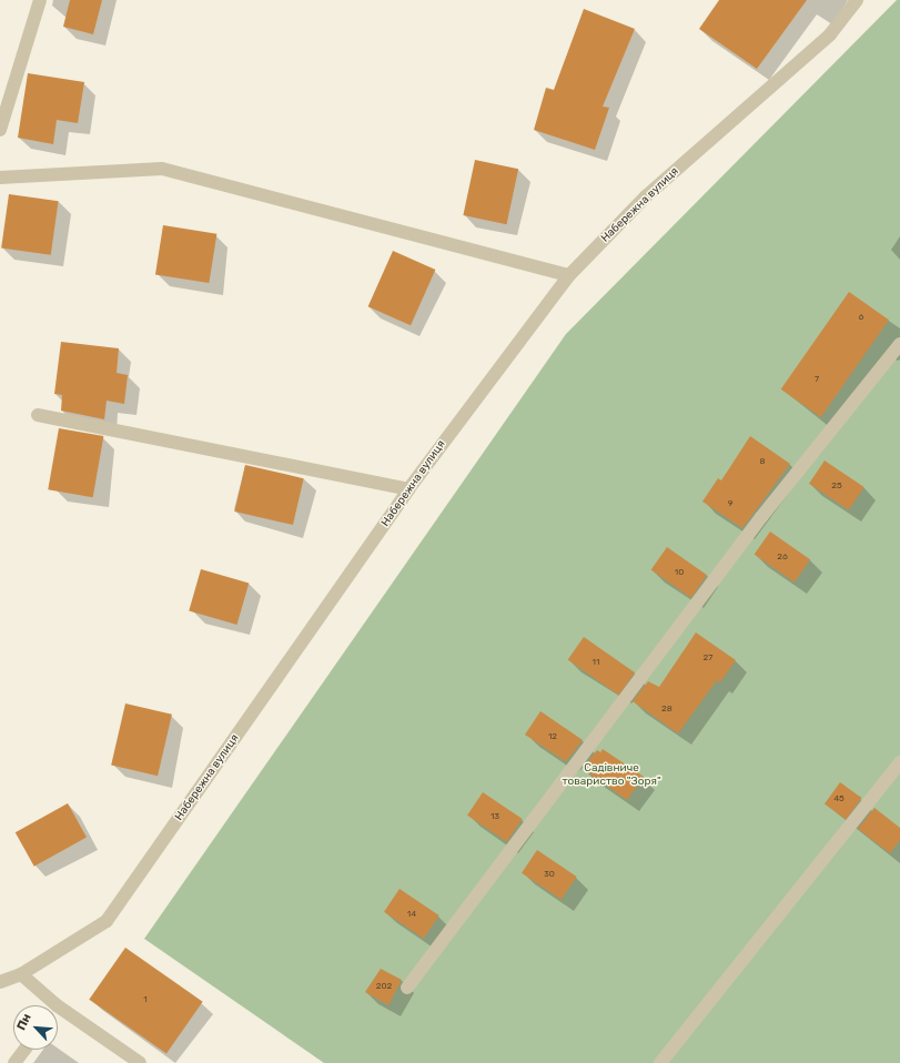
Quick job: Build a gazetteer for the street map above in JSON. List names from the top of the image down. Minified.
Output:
{"streets":{"street":["Набережна вулиця"]},"parks":["Садівниче товариство \"Зоря\""],"house_numbers":["6","7","8","25","9","26","10","27","11","28","12","45","13","30","14","202","1"],"north":"top left"}
